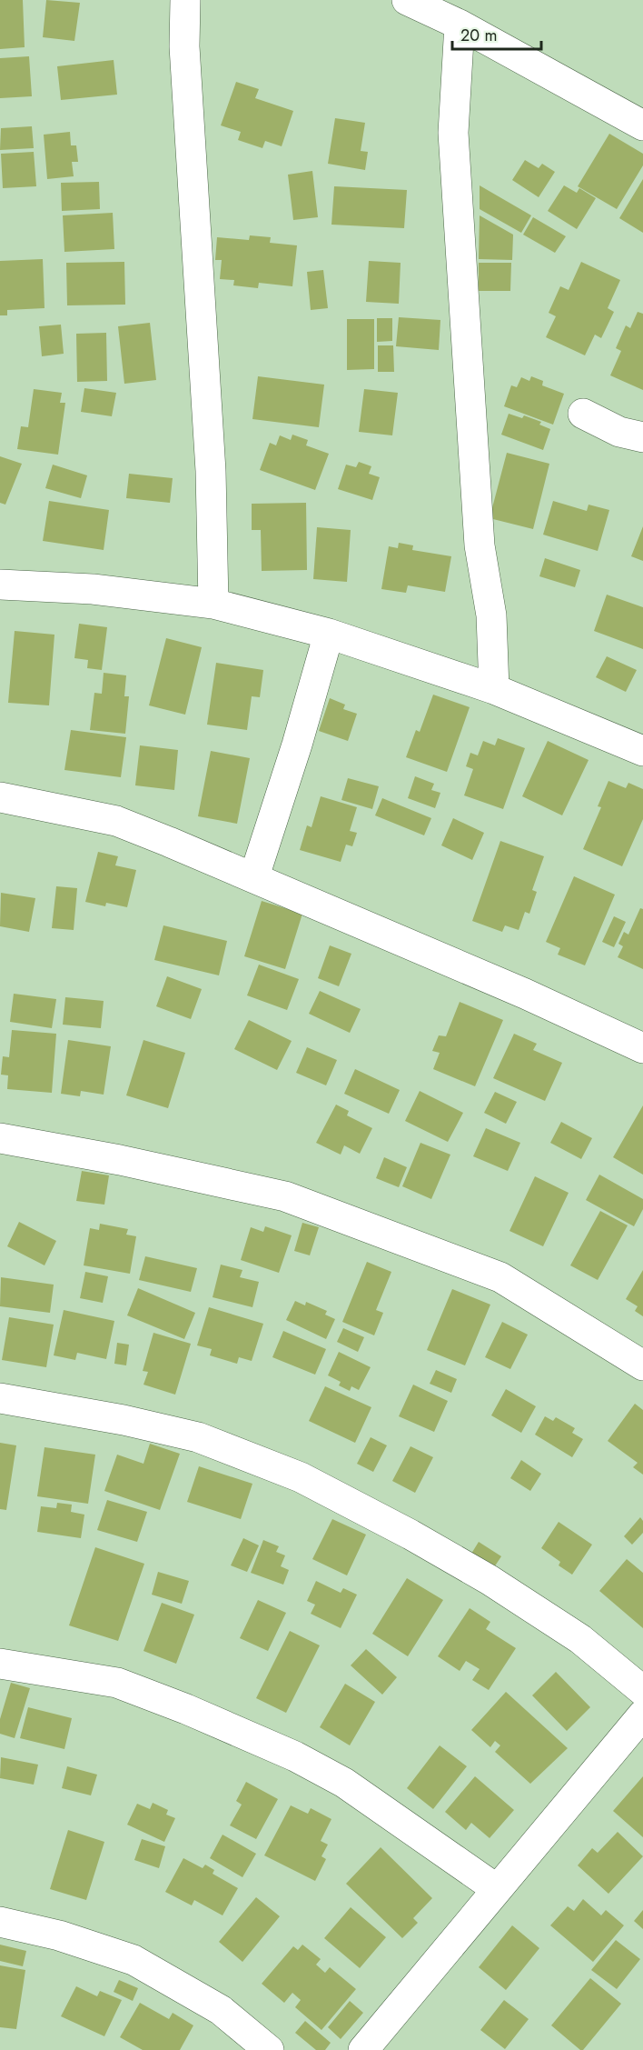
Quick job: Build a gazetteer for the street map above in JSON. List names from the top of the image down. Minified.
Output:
{"scale_bar":"20 m"}
